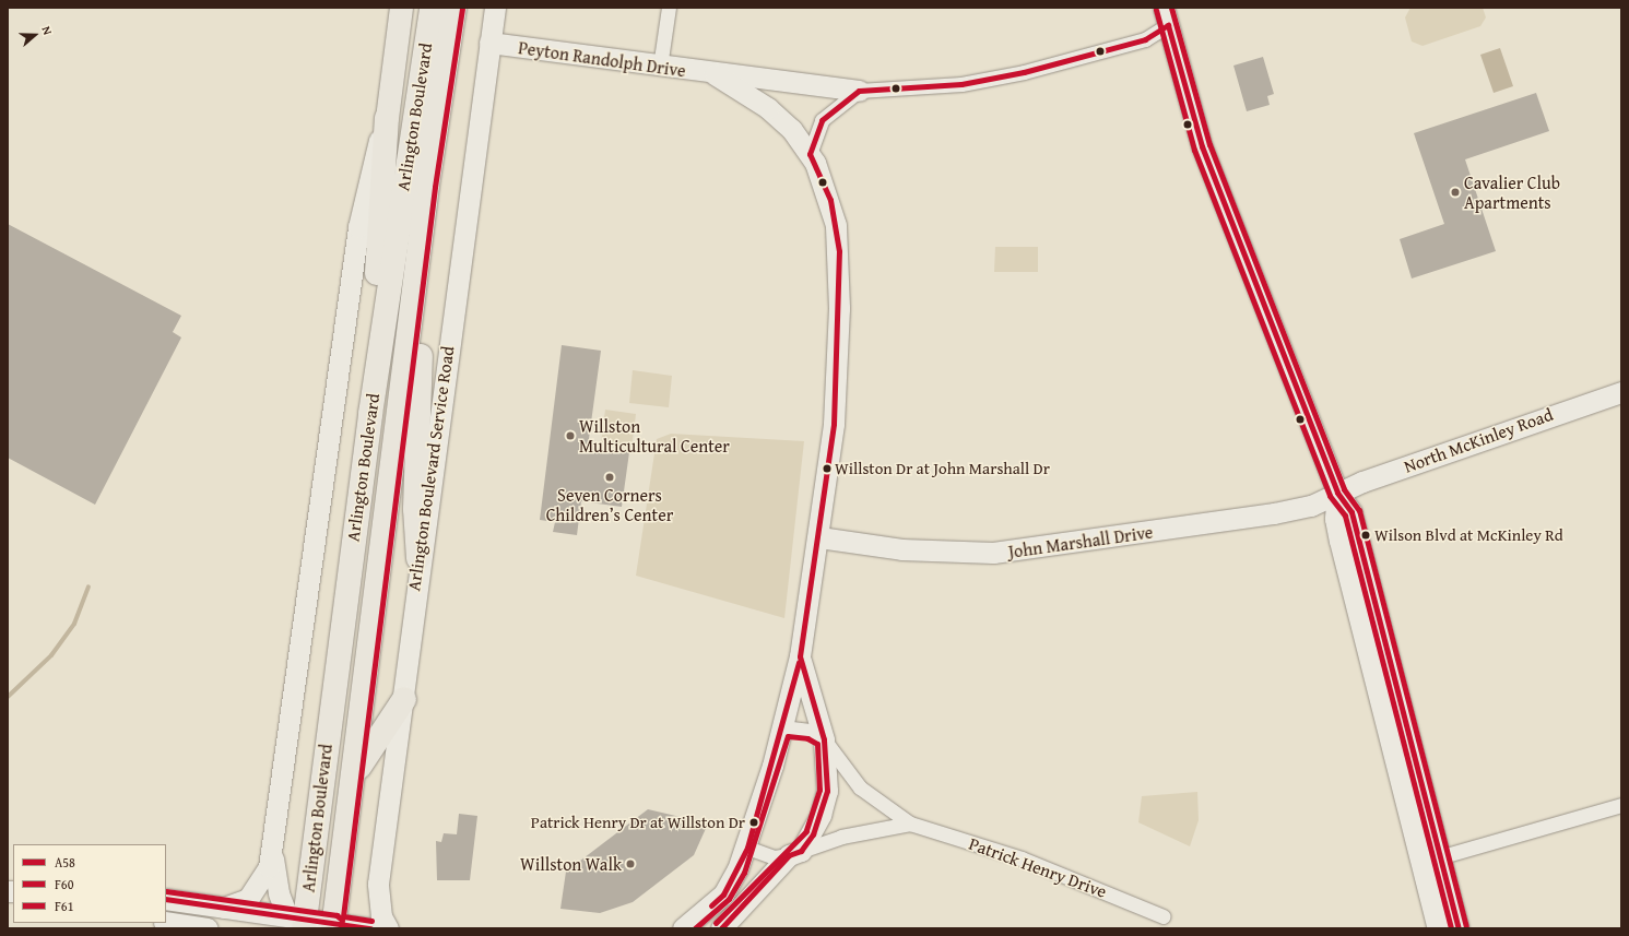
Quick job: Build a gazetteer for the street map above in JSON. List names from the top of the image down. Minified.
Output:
{"streets":{"highway":["Arlington Boulevard"],"street":["Peyton Randolph Drive","North McKinley Road","Arlington Boulevard Service Road","John Marshall Drive","Patrick Henry Drive"]},"crossings":[["Peyton Randolph Drive","Arlington Boulevard Service Road"],["North McKinley Road","John Marshall Drive"]],"places":["Cavalier Club Apartments","Willston Multicultural Center","Willston Dr at John Marshall Dr","Seven Corners Children’s Center","Wilson Blvd at McKinley Rd","Patrick Henry Dr at Willston Dr","Willston Walk"],"lines":["transit line F61","transit line F60","transit line A58"],"legend":["A58","F60","F61"],"north":"right"}
